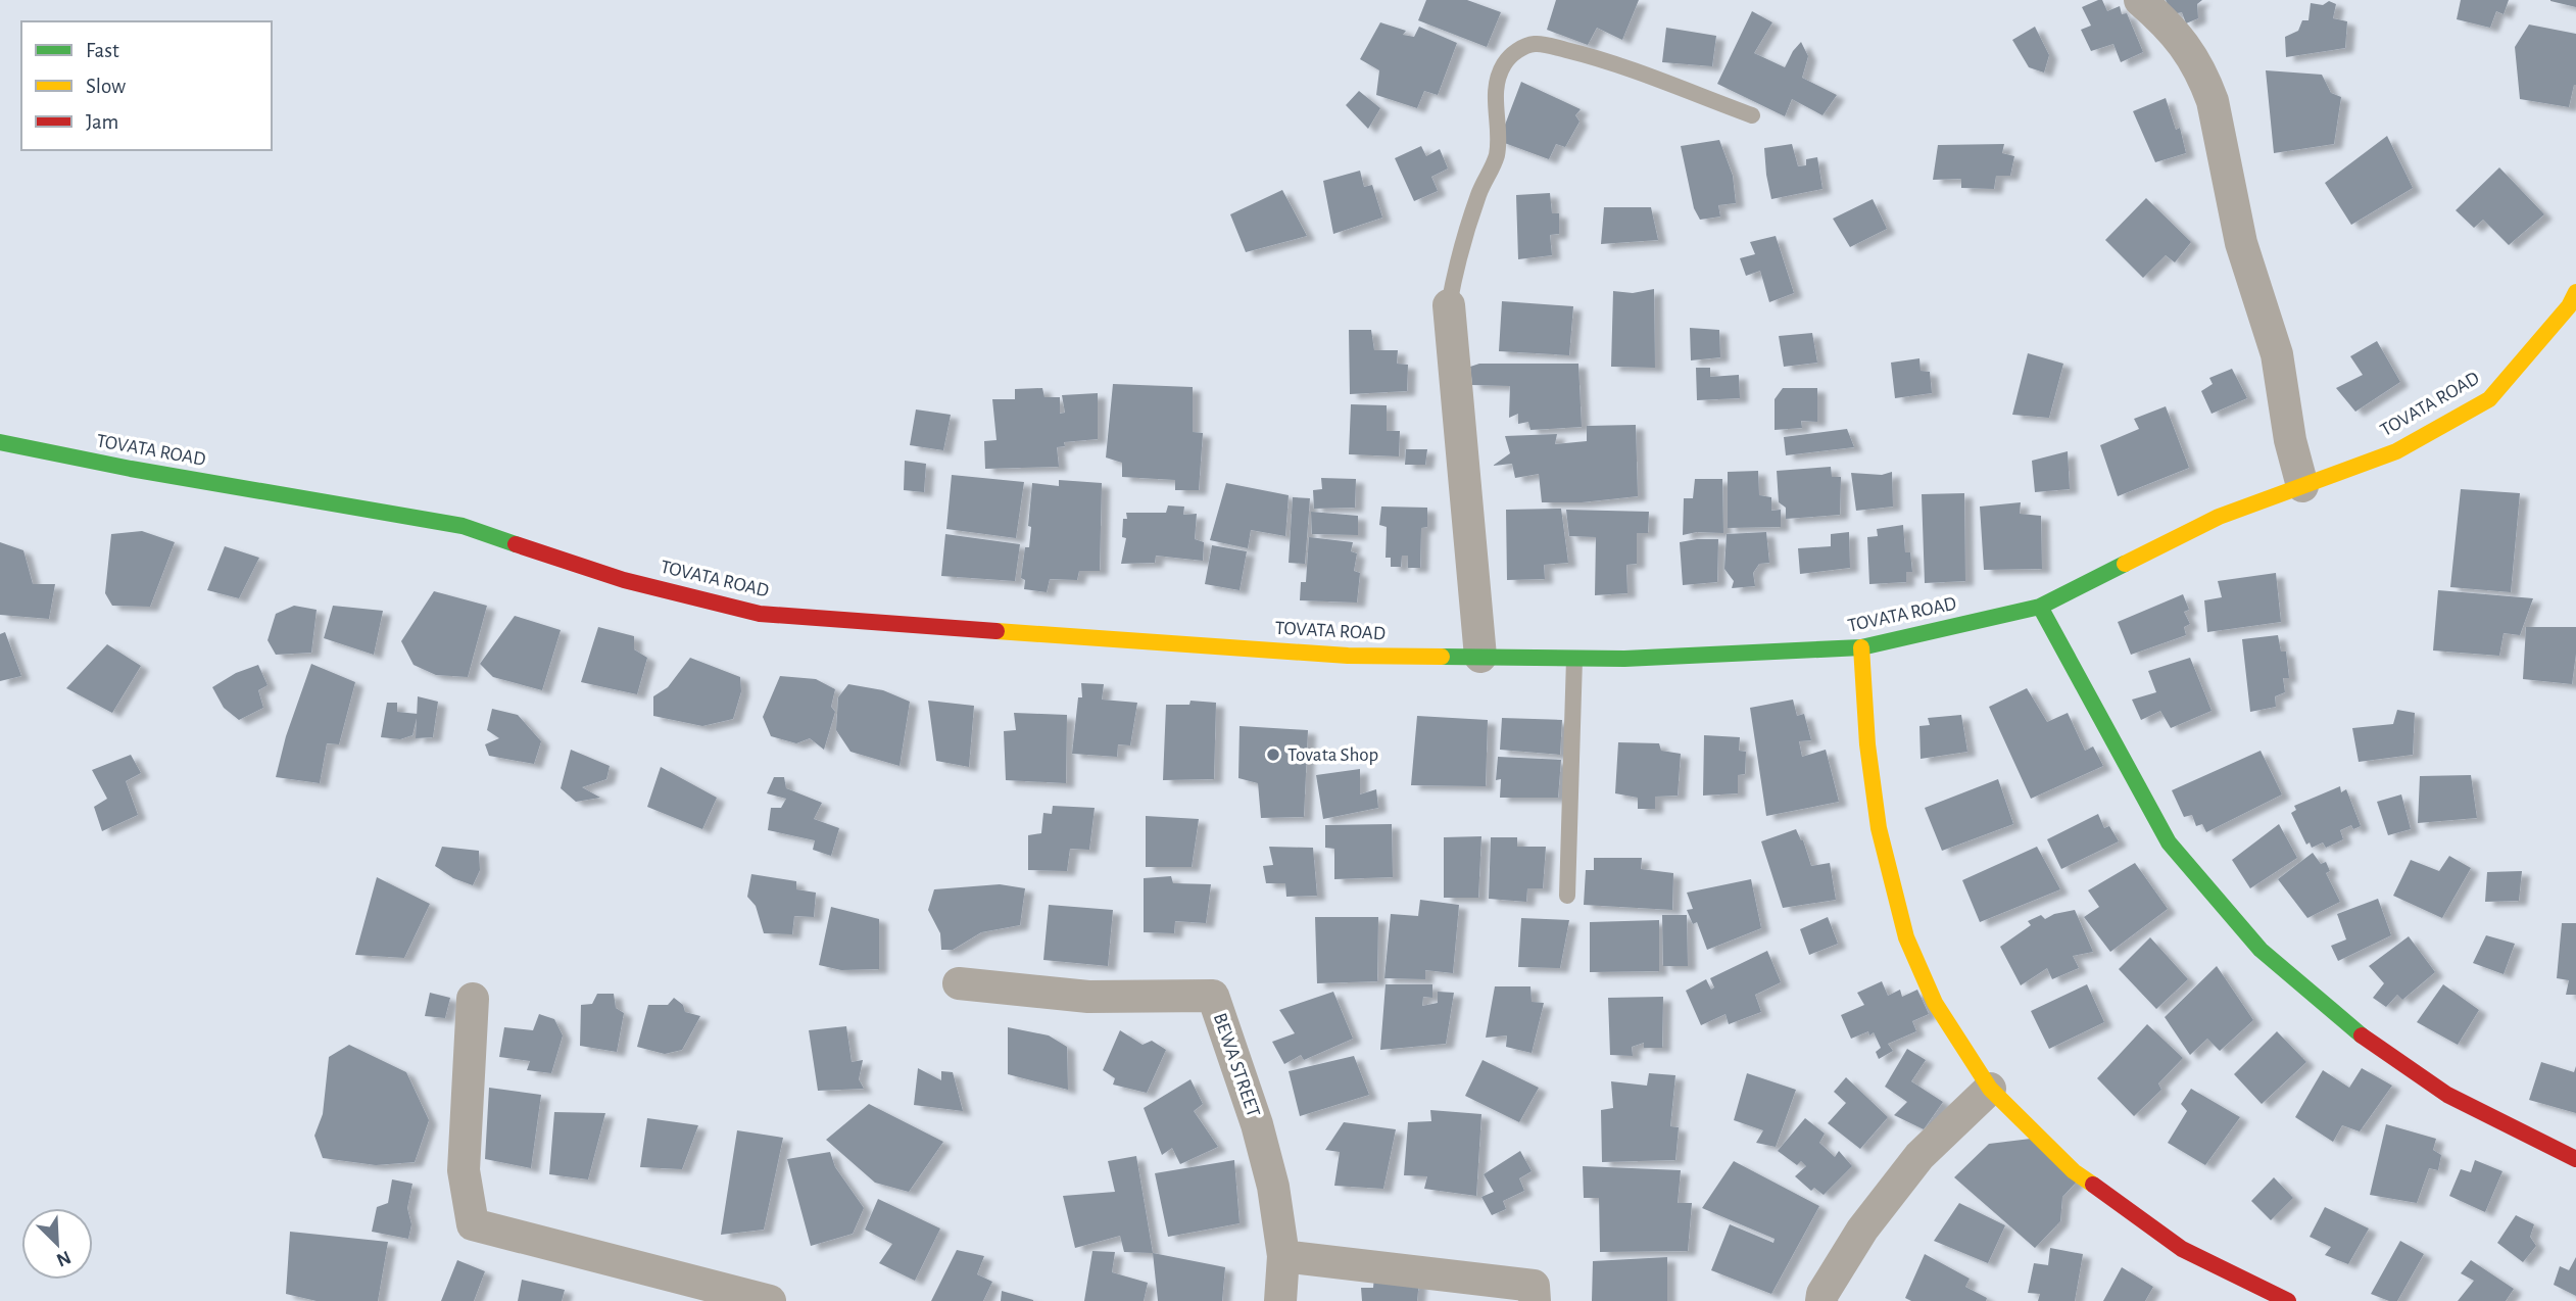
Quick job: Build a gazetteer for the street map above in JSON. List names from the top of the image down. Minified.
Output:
{"streets":{"street":["TOVATA ROAD","BEWA STREET"]},"places":["Tovata Shop"],"legend":["Fast","Slow","Jam"],"north":"bottom right"}
